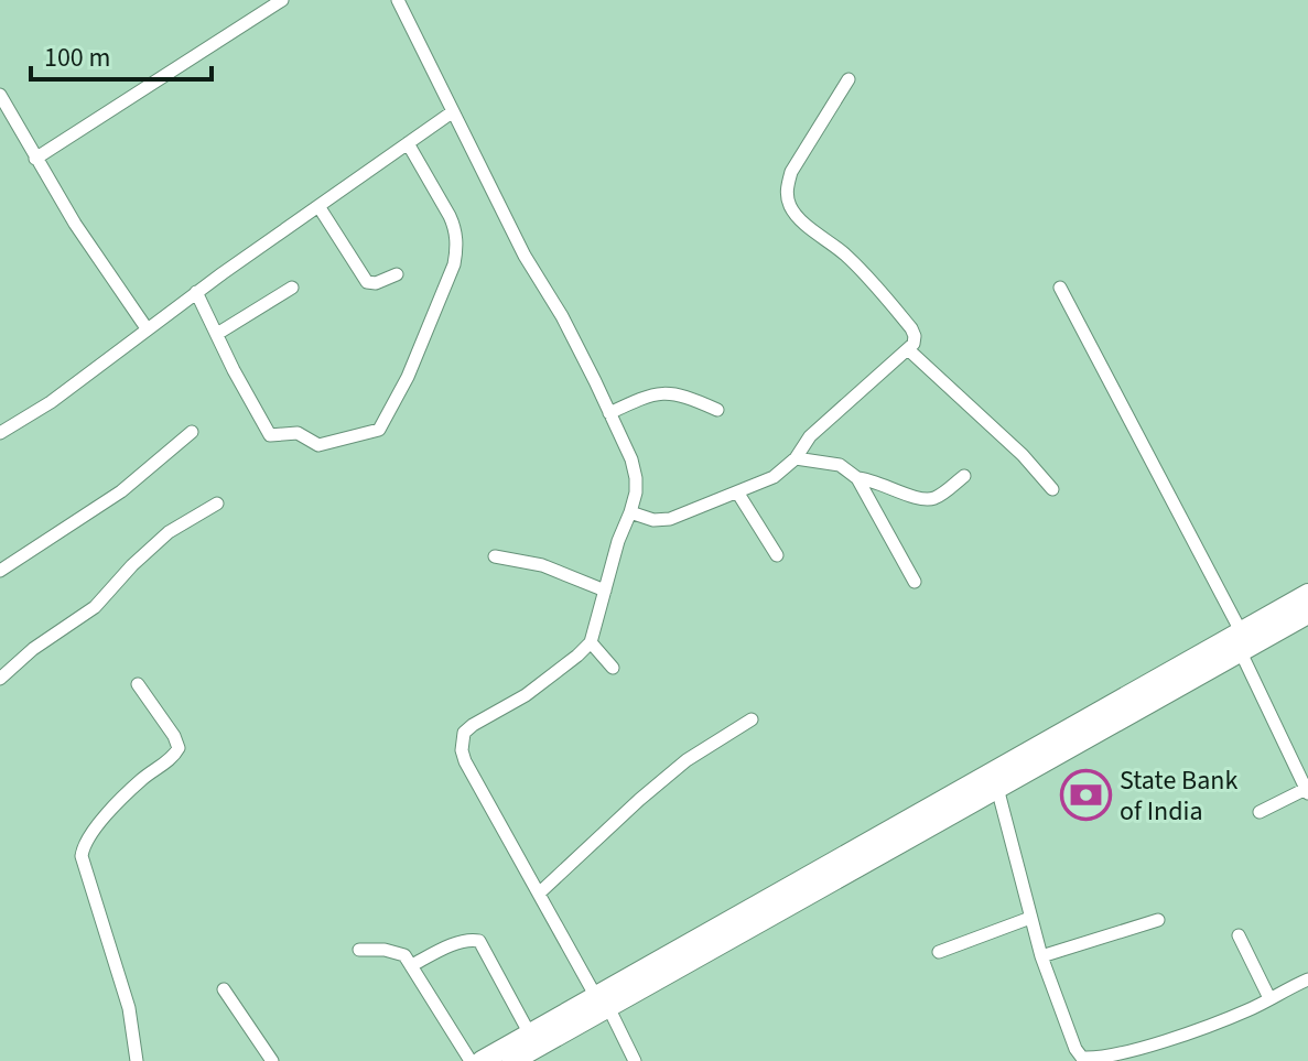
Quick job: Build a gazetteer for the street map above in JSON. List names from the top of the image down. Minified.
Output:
{"places":{"bank":["State Bank of India"]},"scale_bar":"100 m"}
